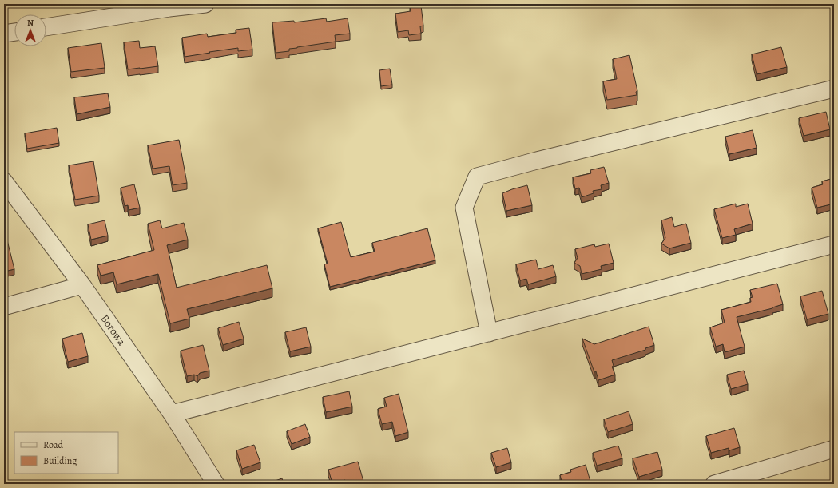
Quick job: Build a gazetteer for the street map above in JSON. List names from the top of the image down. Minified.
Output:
{"streets":{"street":["Borowa"]},"legend":["Road","Building"],"north":"top"}
